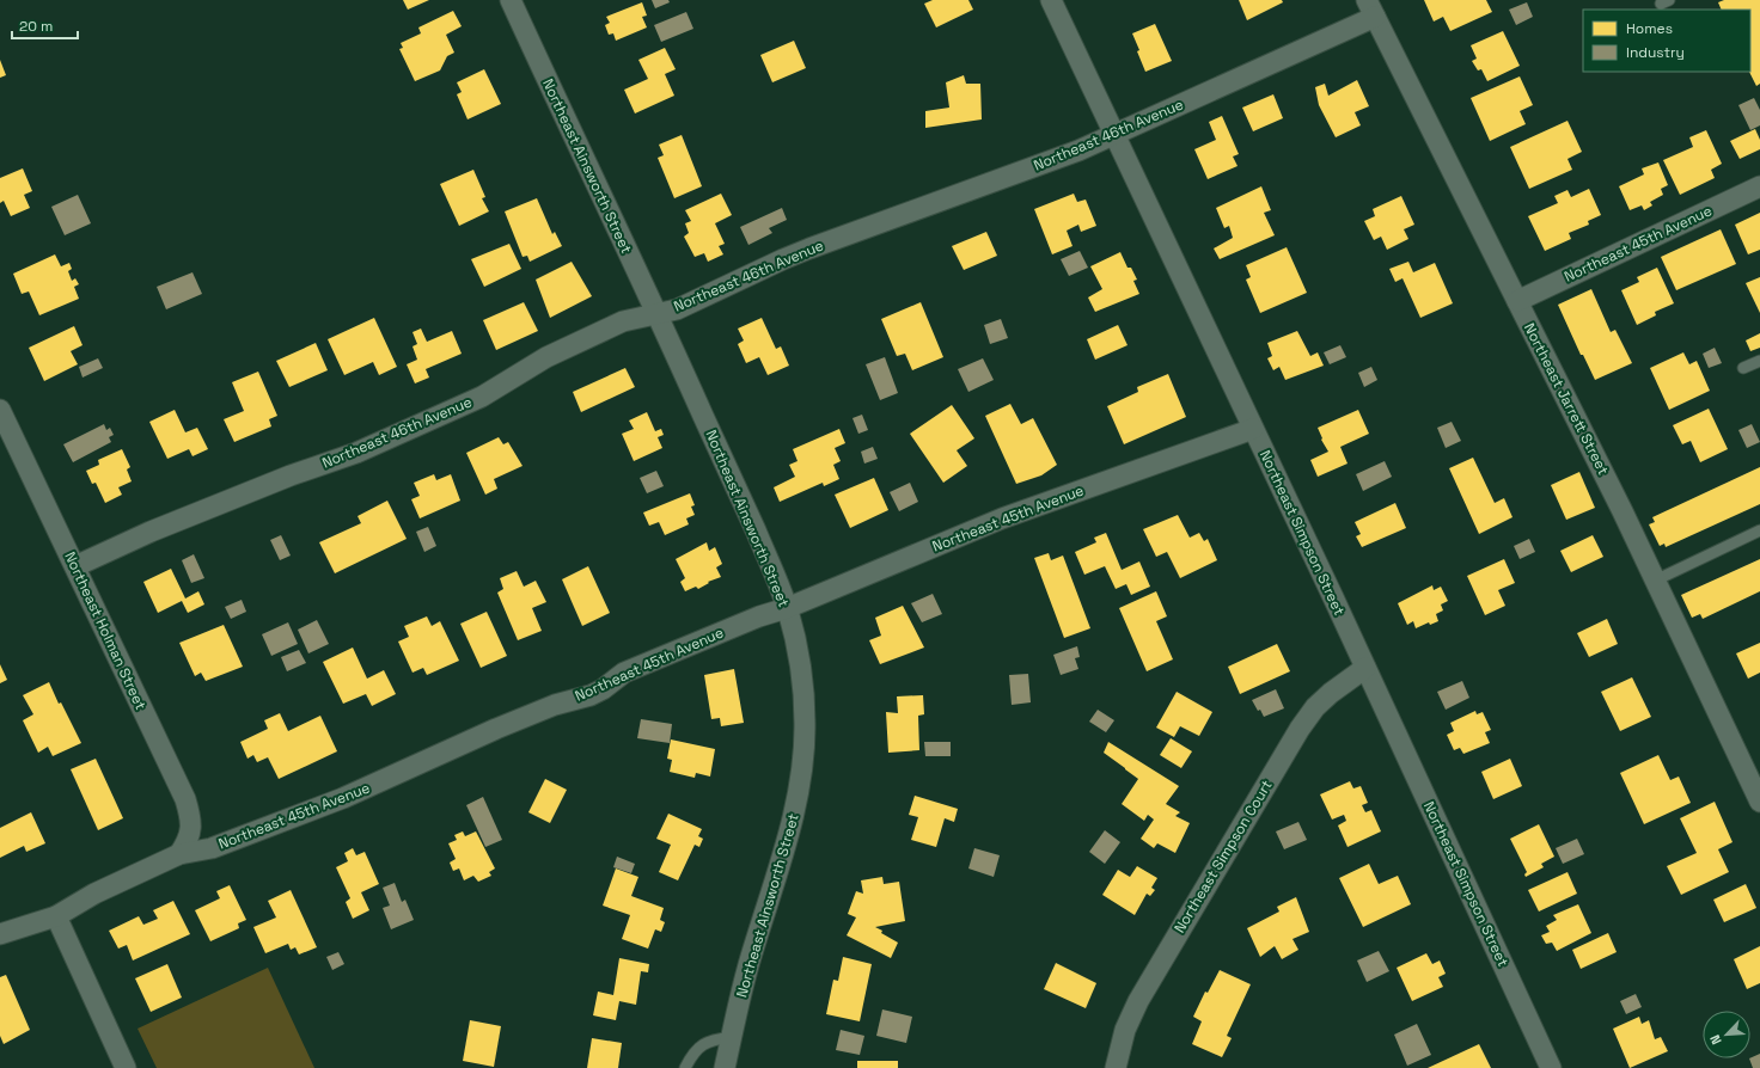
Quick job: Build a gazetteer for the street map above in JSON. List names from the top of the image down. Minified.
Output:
{"streets":{"street":["Northeast 46th Avenue","Northeast Ainsworth Street","Northeast 45th Avenue","Northeast Jarrett Street","Northeast Simpson Street","Northeast Holman Street","Northeast Simpson Court"]},"crossings":[["Northeast 46th Avenue","Northeast Ainsworth Street"],["Northeast 46th Avenue","Northeast Jarrett Street"],["Northeast 46th Avenue","Northeast Simpson Street"],["Northeast 46th Avenue","Northeast Holman Street"],["Northeast Ainsworth Street","Northeast 45th Avenue"],["Northeast 45th Avenue","Northeast Jarrett Street"],["Northeast 45th Avenue","Northeast Simpson Street"],["Northeast 45th Avenue","Northeast Holman Street"],["Northeast Simpson Street","Northeast Simpson Court"]],"legend":["Homes","Industry"],"scale_bar":"20 m","north":"bottom left"}
